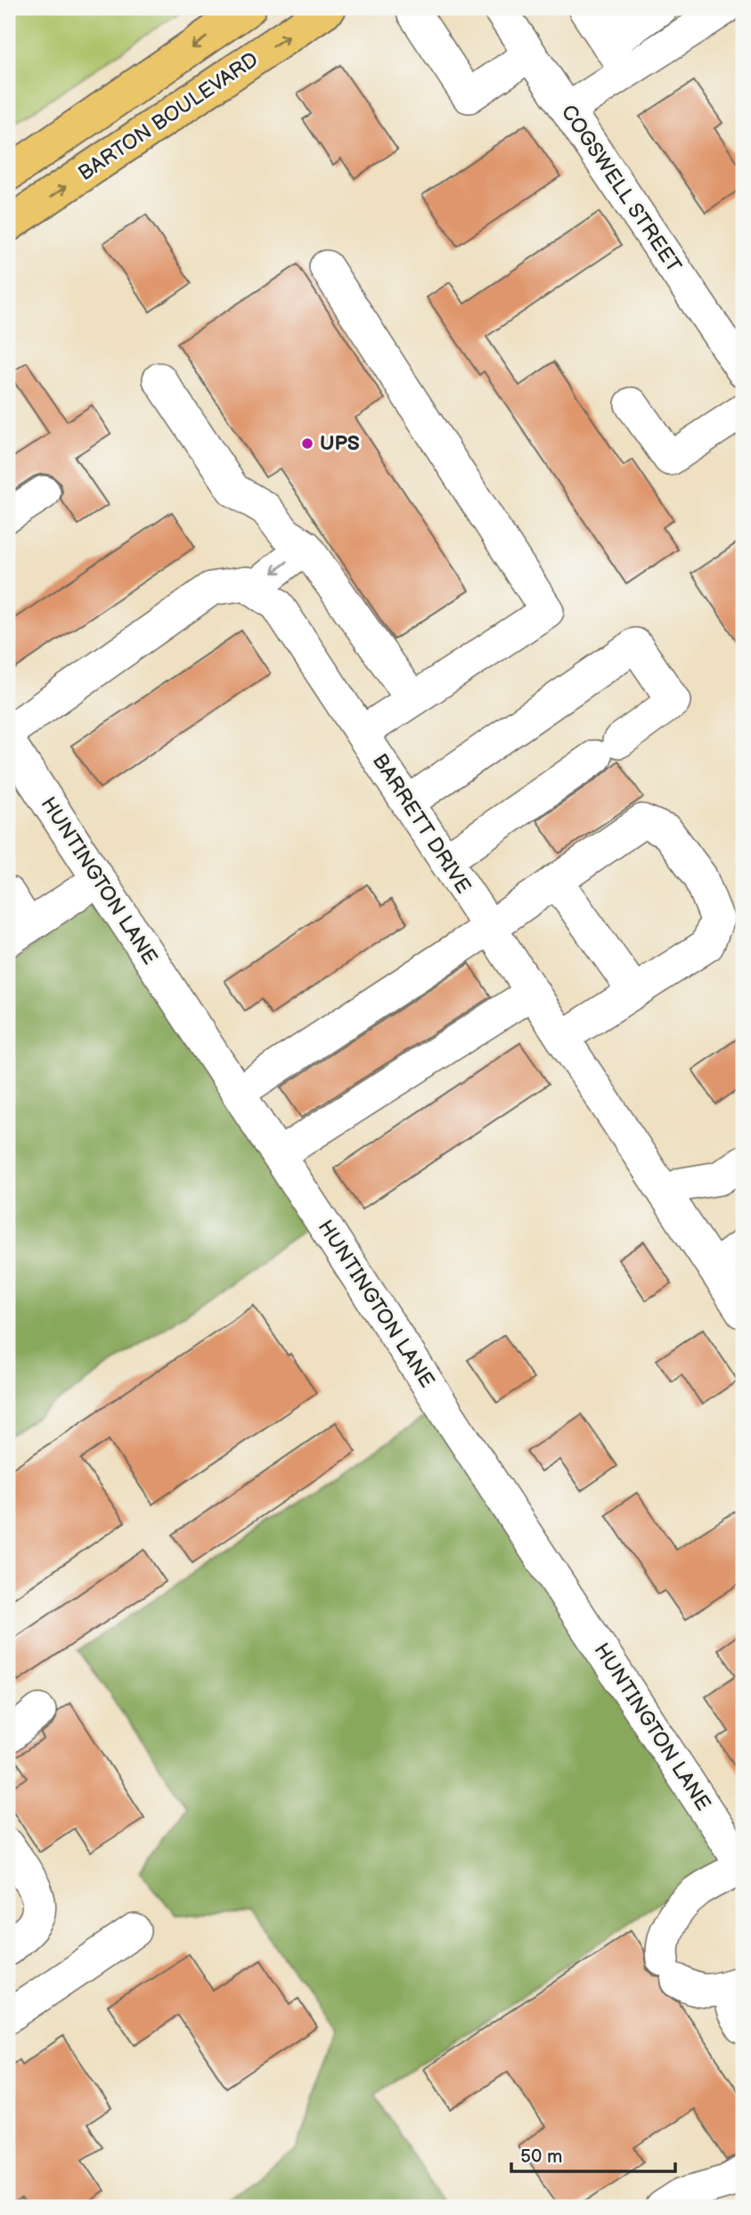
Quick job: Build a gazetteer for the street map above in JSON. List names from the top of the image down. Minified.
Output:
{"streets":{"main road":["BARTON BOULEVARD"],"street":["COGSWELL STREET","BARRETT DRIVE","HUNTINGTON LANE"]},"places":["UPS"],"scale_bar":"50 m"}
